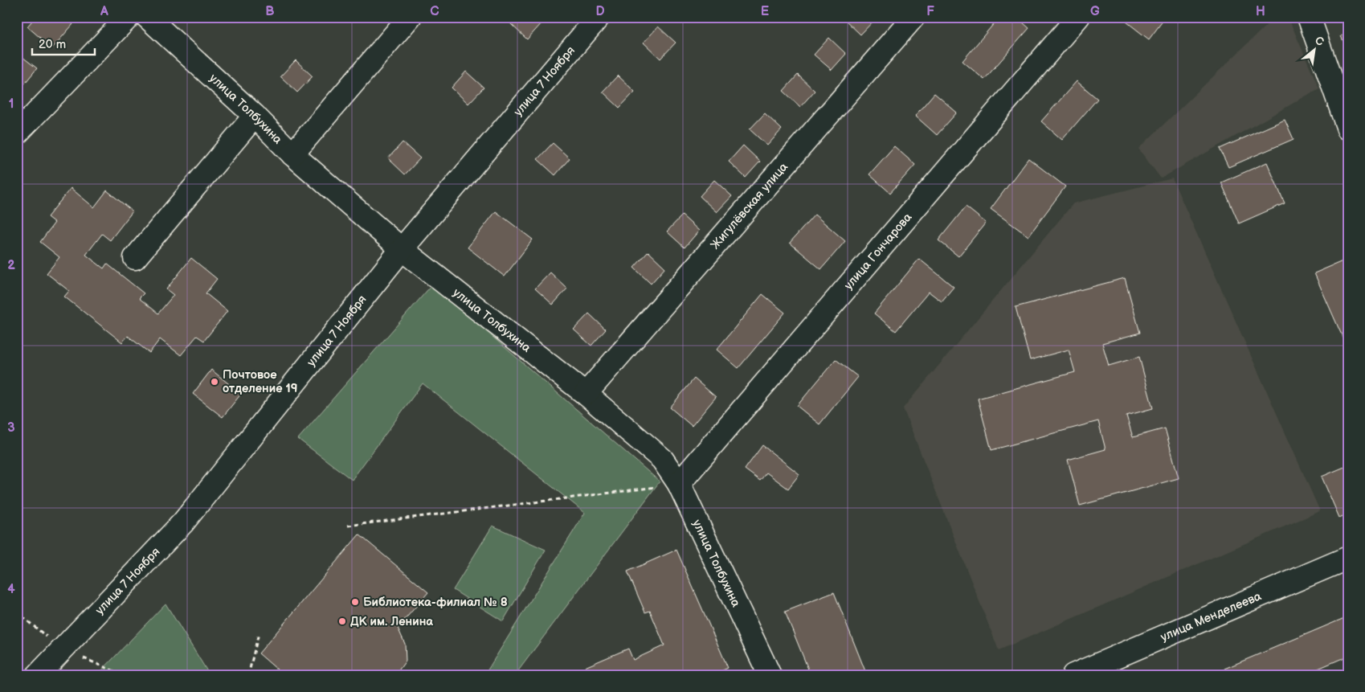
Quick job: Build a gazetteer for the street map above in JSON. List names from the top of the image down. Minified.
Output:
{"streets":{"street":["улица 7 Ноября","улица Толбухина","Жигулёвская улица","улица Гончарова","улица Менделеева"]},"crossings":[["улица 7 Ноября","улица Толбухина"],["улица Толбухина","Жигулёвская улица"],["улица Толбухина","улица Гончарова"]],"places":["Почтовое отделение 19","Библиотека-филиал № 8","ДК им. Ленина"],"scale_bar":"20 m","north":"top right","grid":{"columns":["A","B","C","D","E","F","G","H"],"rows":["1","2","3","4"]}}
